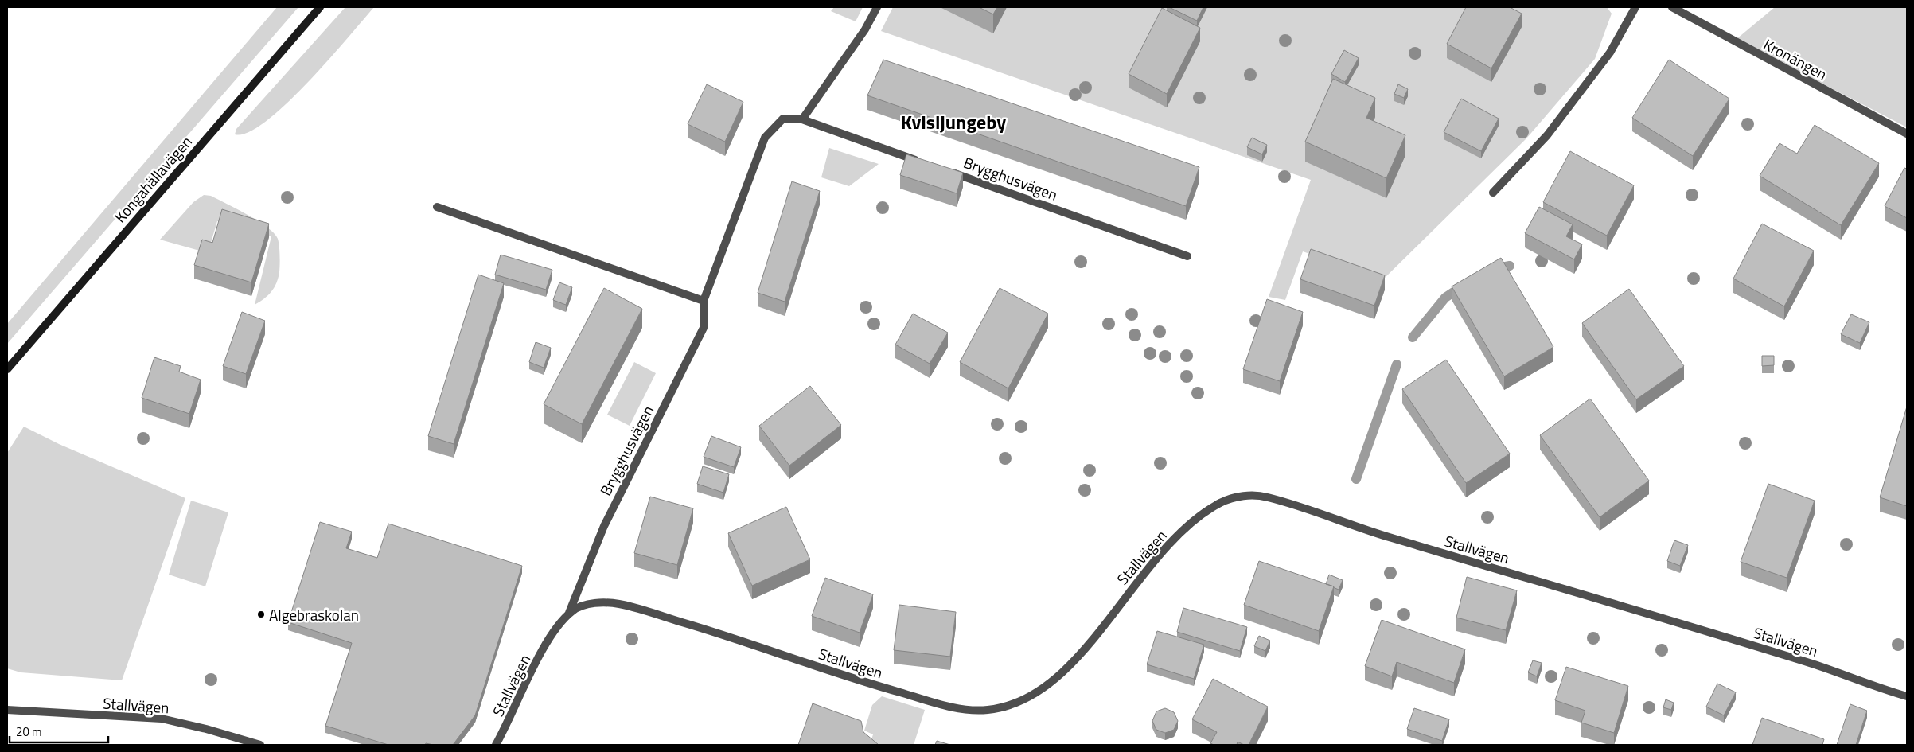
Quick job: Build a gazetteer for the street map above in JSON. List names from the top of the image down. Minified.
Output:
{"streets":{"street":["Kronängen","Brygghusvägen","Kongahällavägen","Stallvägen"]},"crossings":[["Brygghusvägen","Stallvägen"]],"districts":["Kvisljungeby"],"places":["Algebraskolan"],"scale_bar":"20 m"}
